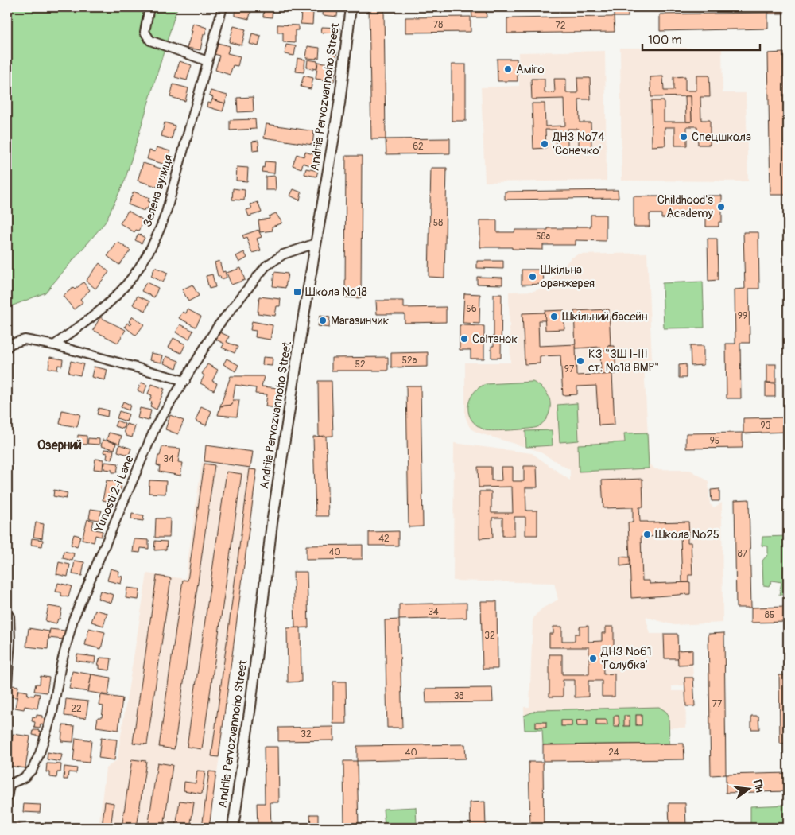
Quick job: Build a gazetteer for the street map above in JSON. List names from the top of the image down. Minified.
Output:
{"streets":{"street":["Andriia Pervozvannoho Street","Зелена вулиця","Yunosti 2-i Lane"]},"crossings":[["Andriia Pervozvannoho Street","Yunosti 2-i Lane"]],"districts":["Озерний"],"places":{"other":["Аміго","Спецшкола","ДНЗ №74 'Сонечко'","Childhood's Academy","Шкільна оранжерея","Шкільний басейн","Магазинчик","Світанок","КЗ \"ЗШ І-ІІІ ст. №18 ВМР\"","Школа №25","ДНЗ №61 'Голубка'"],"transit":["Школа №18"]},"house_numbers":["78","72","62","58","58а","56","99","52а","52","97","93","95","34","42","40","87","34","85","32","38","77","22","32","40","24"],"scale_bar":"100 m","north":"right"}
